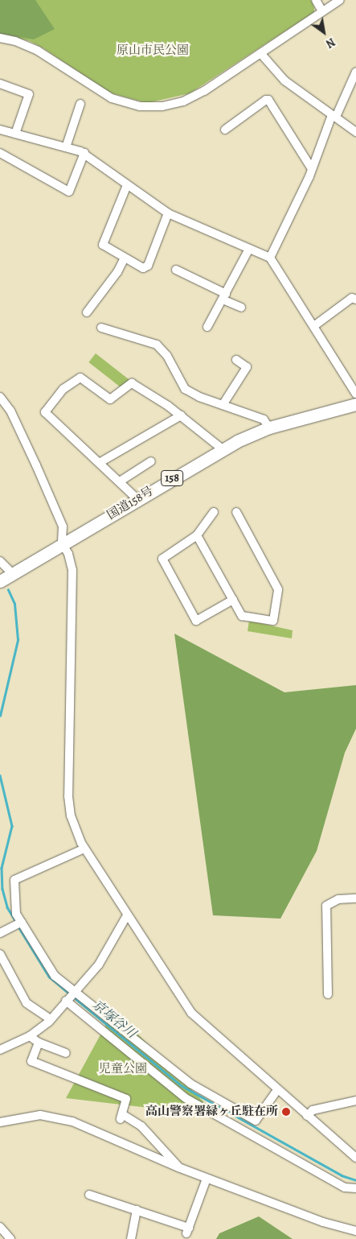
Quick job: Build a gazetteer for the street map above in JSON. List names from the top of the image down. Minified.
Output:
{"streets":{"highway":["158","国道158号"]},"water":["京塚谷川"],"parks":["原山市民公園","児童公園"],"places":["高山警察署緑ヶ丘駐在所"],"north":"bottom right"}
